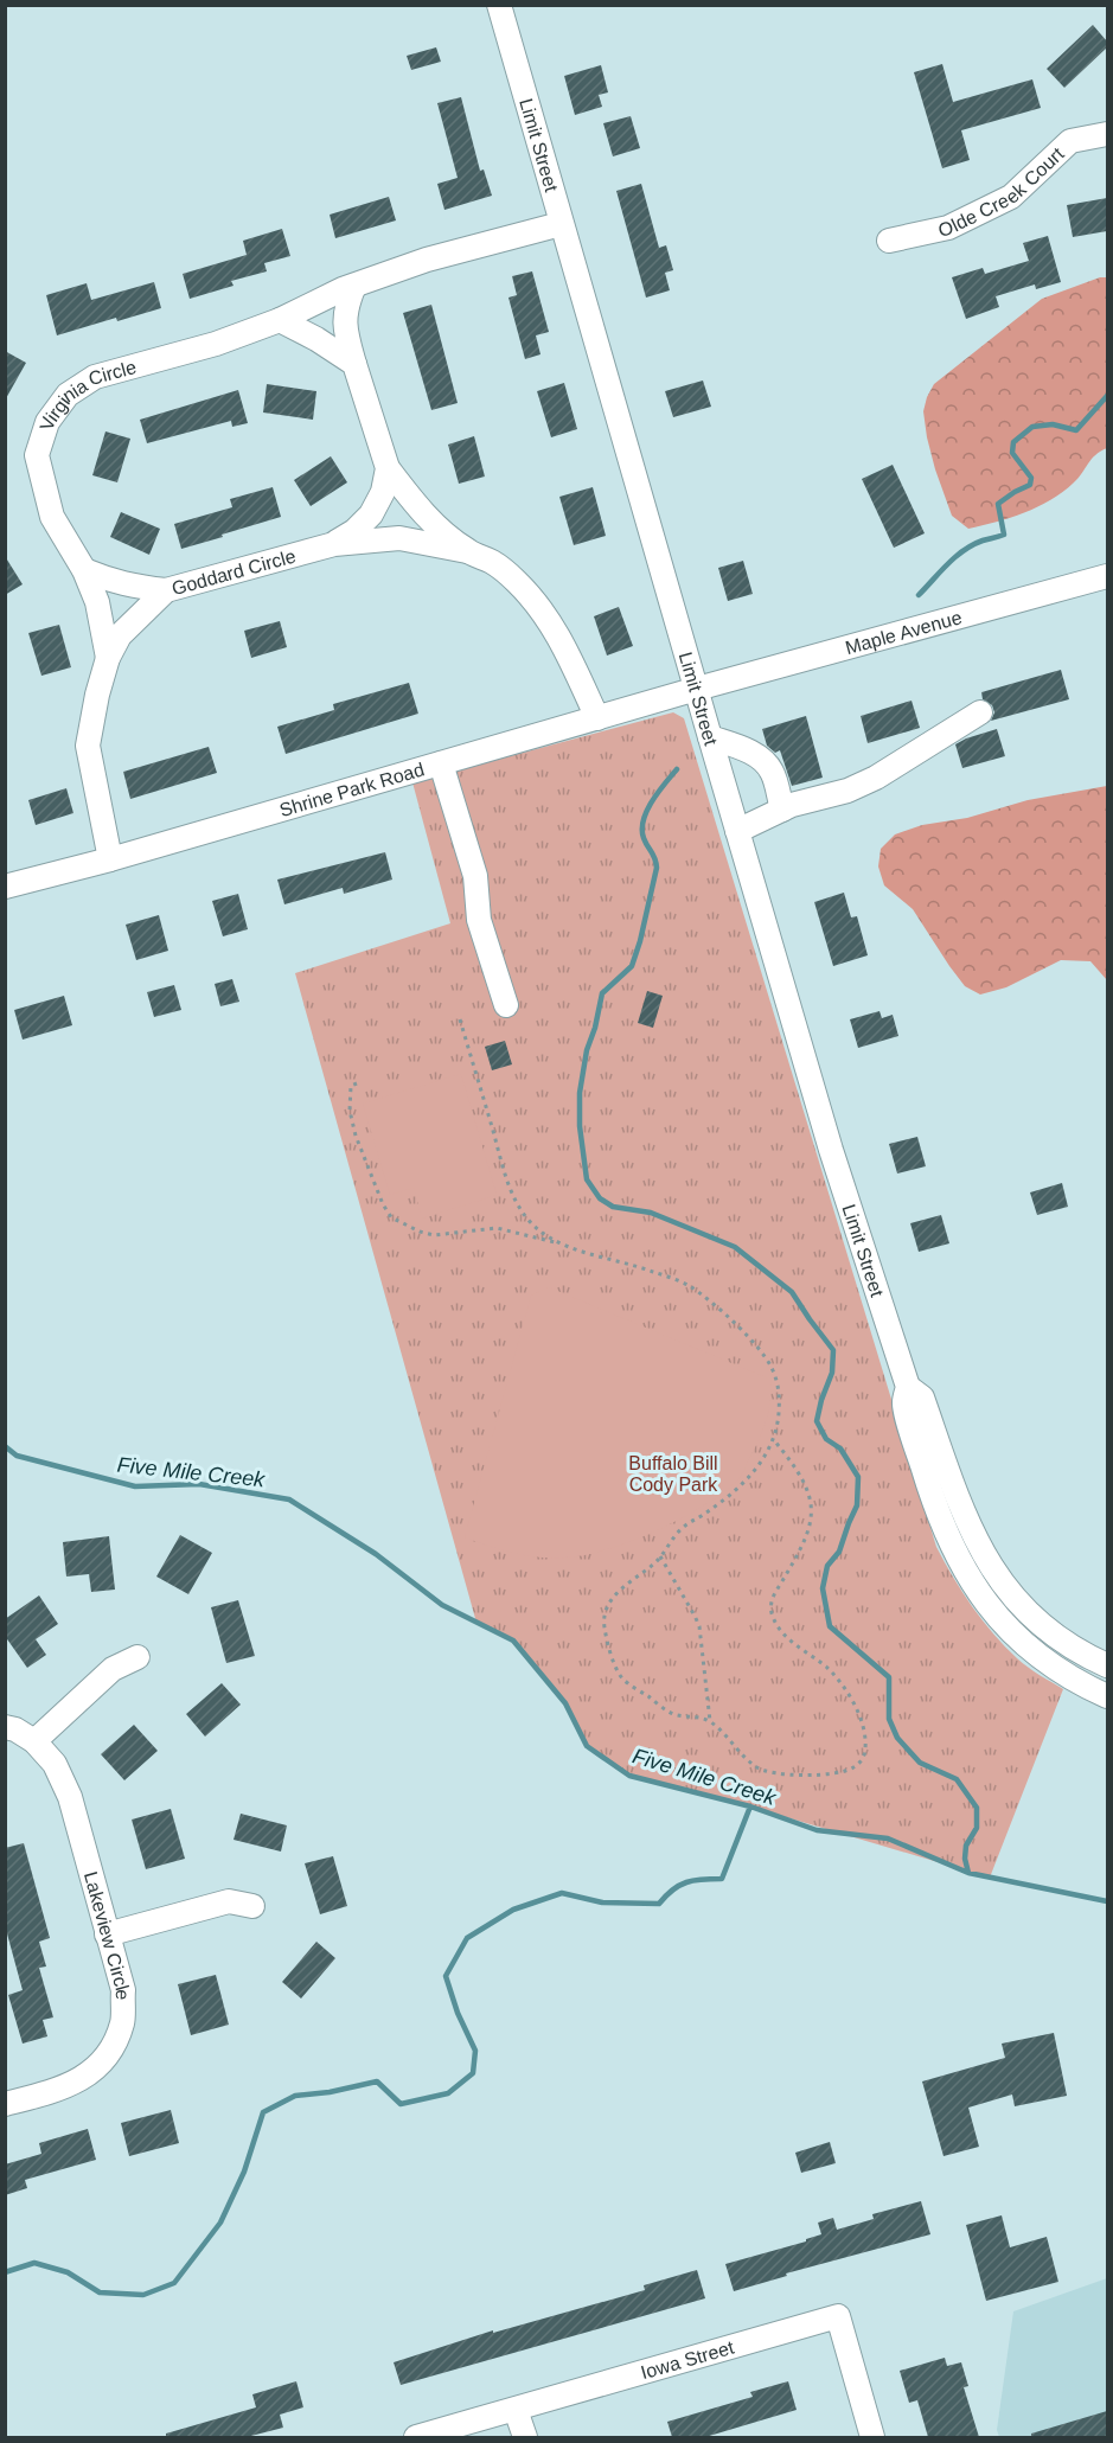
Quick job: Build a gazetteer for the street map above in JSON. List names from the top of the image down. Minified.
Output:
{"streets":{"street":["Limit Street","Olde Creek Court","Virginia Circle","Goddard Circle","Maple Avenue","Shrine Park Road","Lakeview Circle","Iowa Street"]},"crossings":[["Limit Street","Virginia Circle"],["Limit Street","Maple Avenue"],["Limit Street","Shrine Park Road"],["Virginia Circle","Goddard Circle"],["Goddard Circle","Shrine Park Road"],["Maple Avenue","Shrine Park Road"]],"water":["Five Mile Creek"],"parks":["Buffalo Bill Cody Park"]}
